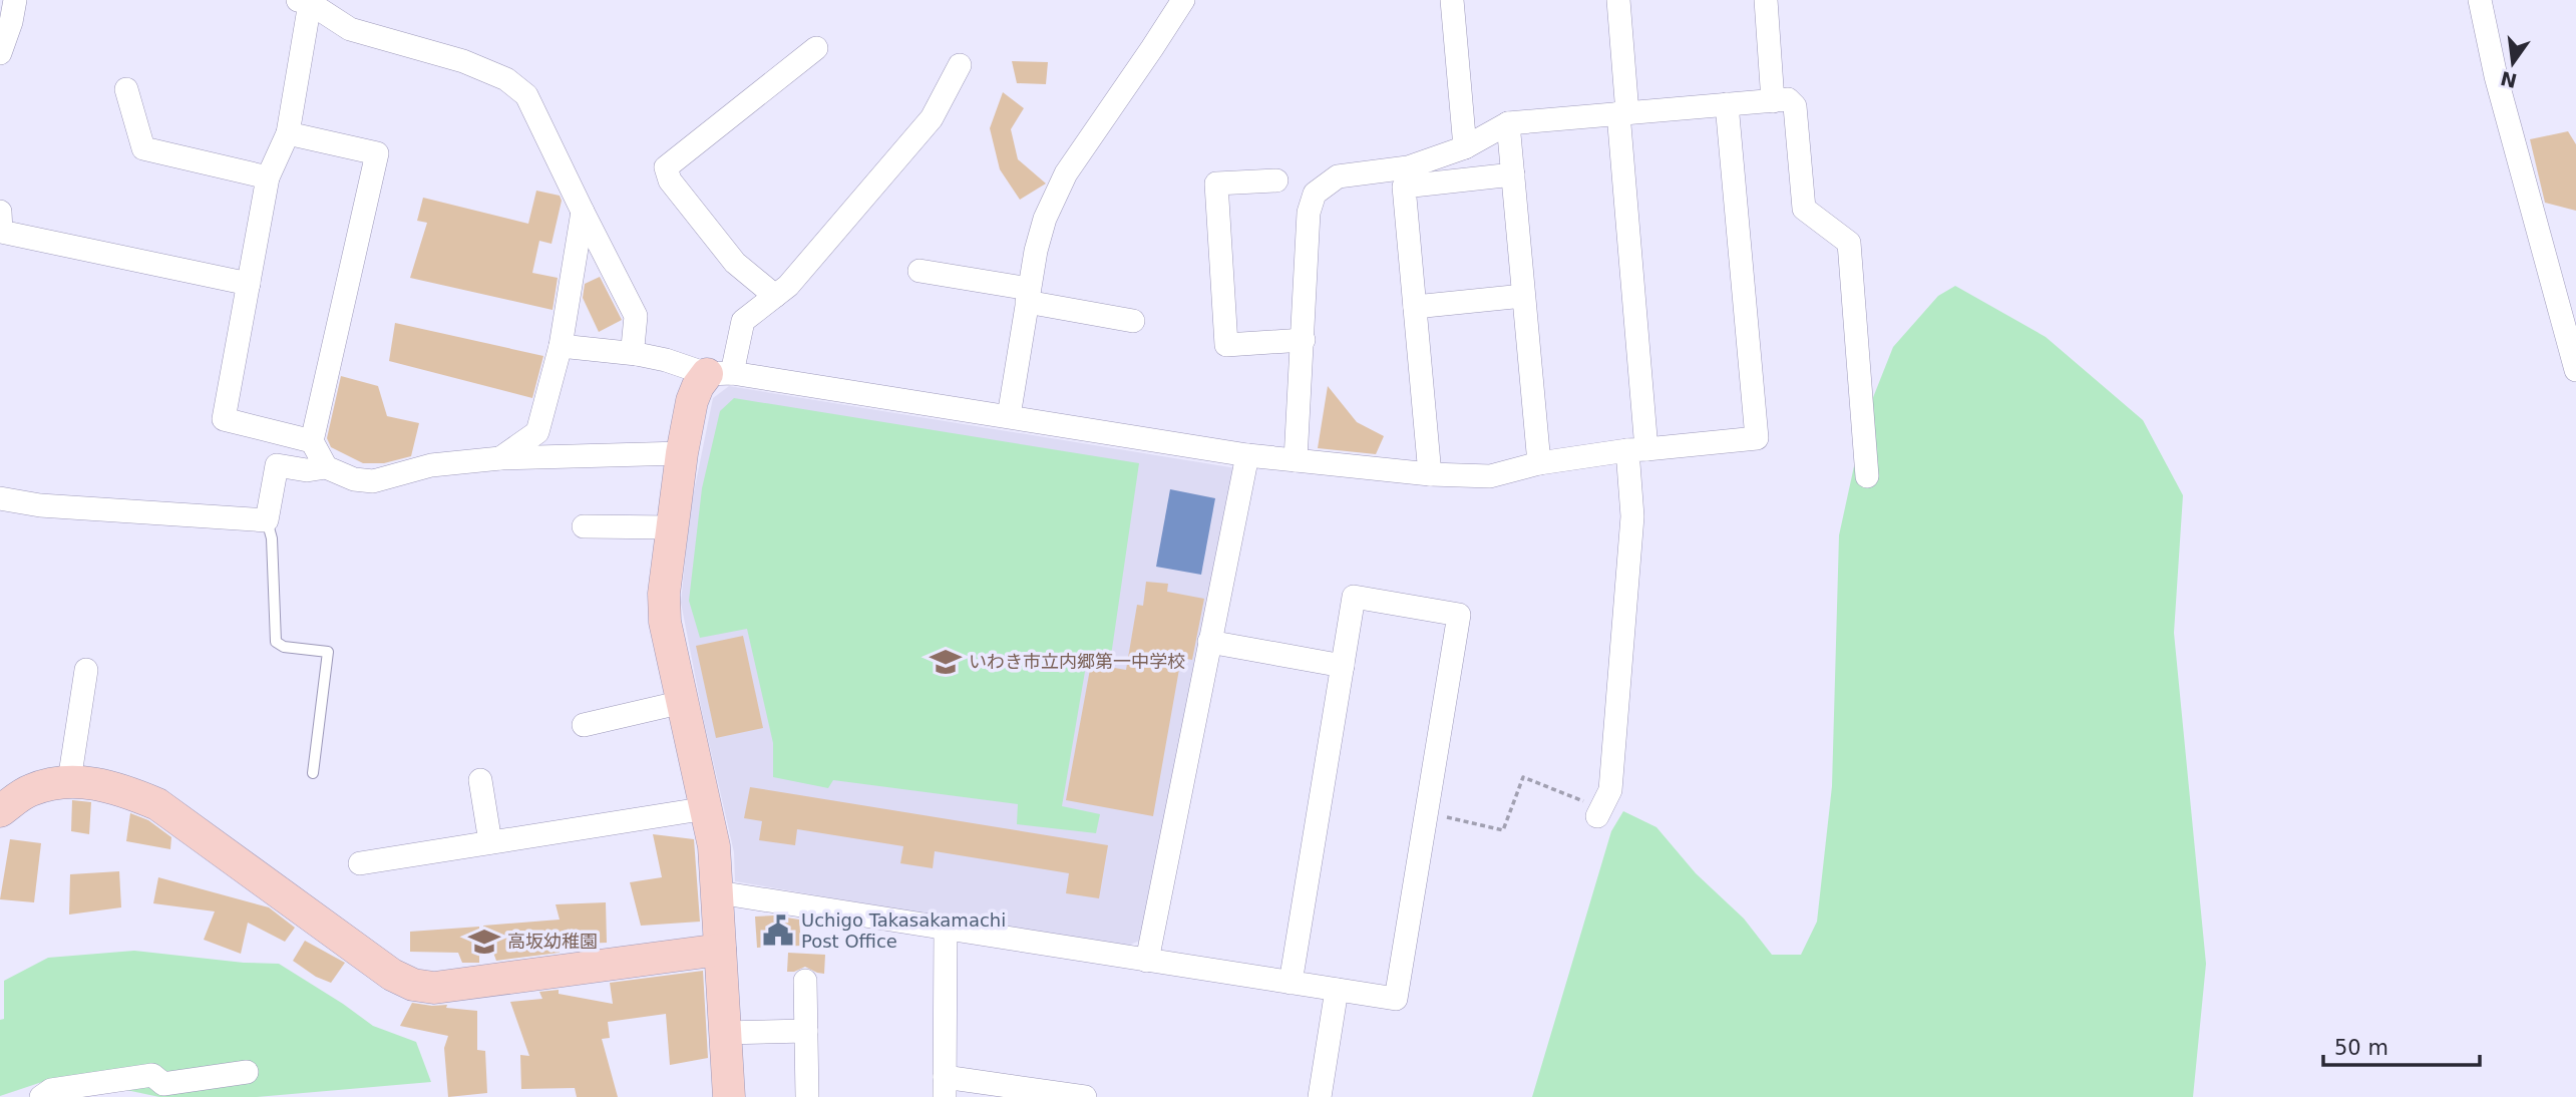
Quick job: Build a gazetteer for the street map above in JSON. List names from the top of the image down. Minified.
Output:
{"places":{"school or university":["いわき市立内郷第一中学校","高坂幼稚園"],"public building":["Uchigo Takasakamachi Post Office"]},"scale_bar":"50 m","north":"bottom"}
